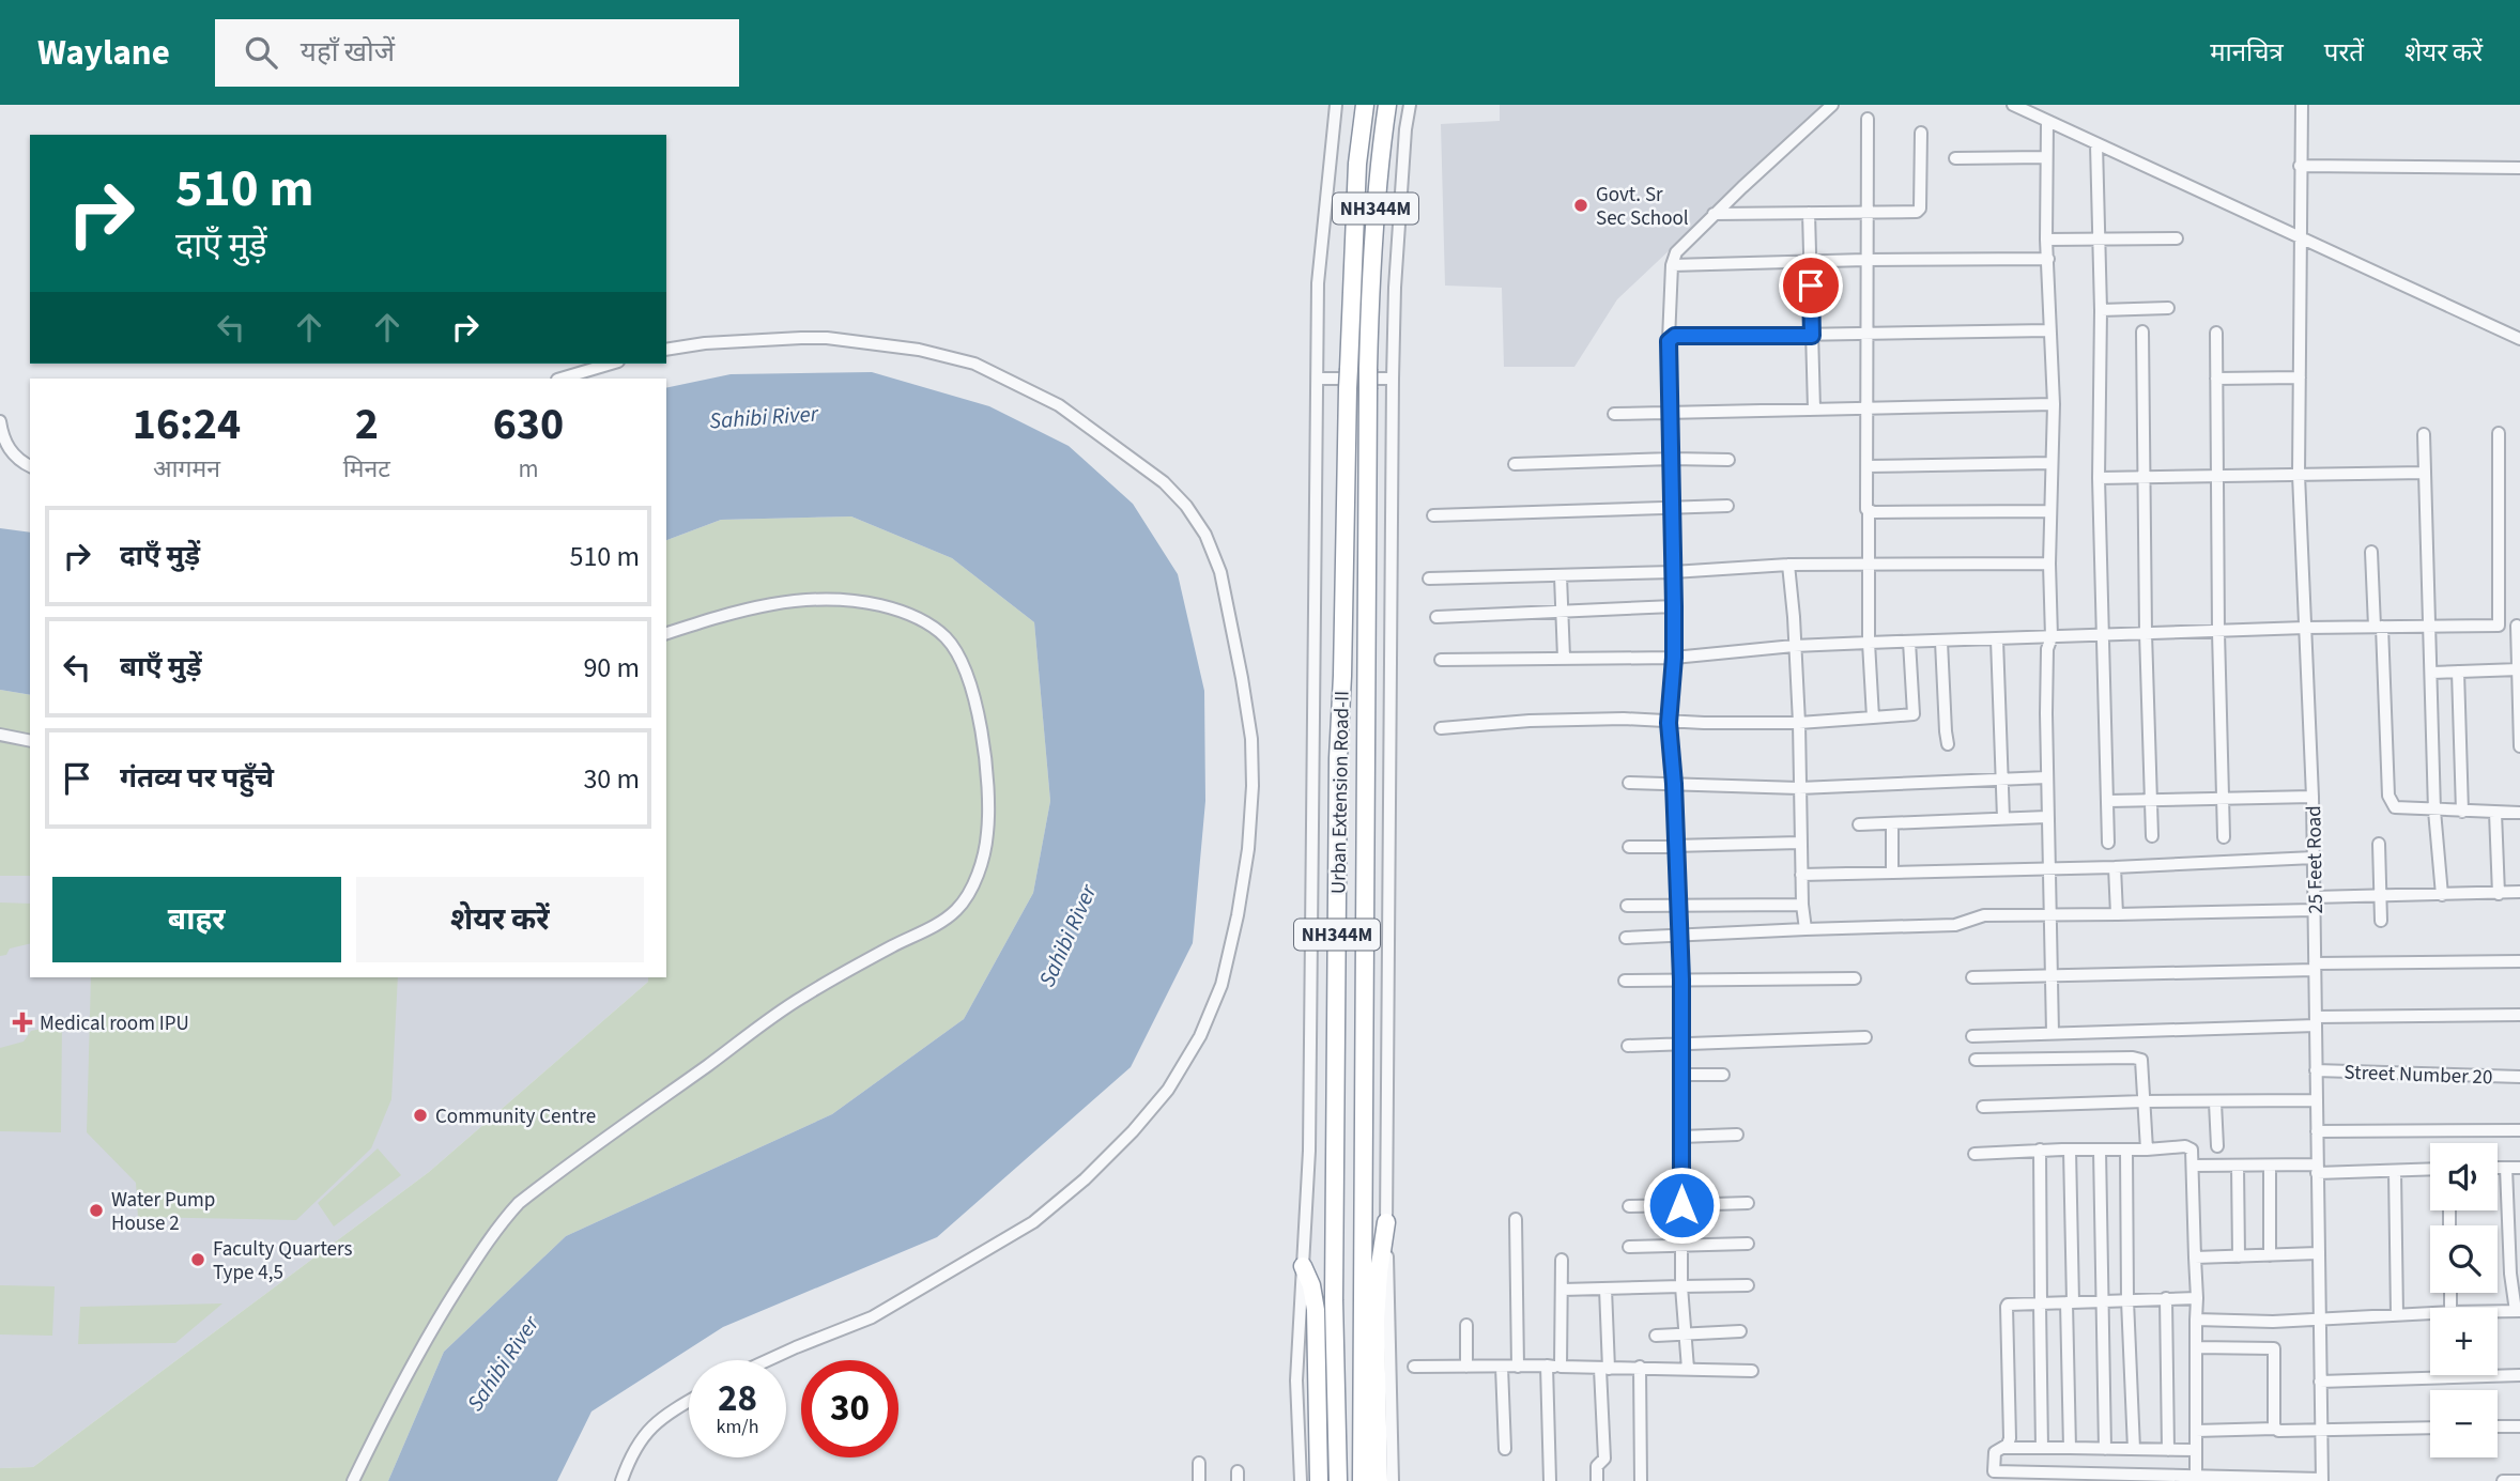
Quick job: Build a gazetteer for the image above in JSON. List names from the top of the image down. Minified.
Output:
{"streets":{"highway":["NH344M","Urban Extension Road-II"],"street":["25 Feet Road","Street Number 20"]},"crossings":[["25 Feet Road","Street Number 20"]],"water":["Sahibi River"],"places":{"other":["Govt. Sr Sec School","Community Centre","Water Pump House 2","Faculty Quarters Type 4,5"],"health":["Medical room IPU"]},"page":{"header":"Waylane","search":"यहाँ खोजें","nav":["मानचित्र","परतें","शेयर करें"],"turn":["510 m","दाएँ मुड़ें"],"eta":["16:24","आगमन","2","मिनट","630","m"],"list":[{"name":"दाएँ मुड़ें","value":"510 m"},{"name":"बाएँ मुड़ें","value":"90 m"},{"name":"गंतव्य पर पहुँचे","value":"30 m"}],"buttons":["बाहर","शेयर करें"],"map_buttons":["+","−"],"speed":"28 km/h","limit":"30"}}
